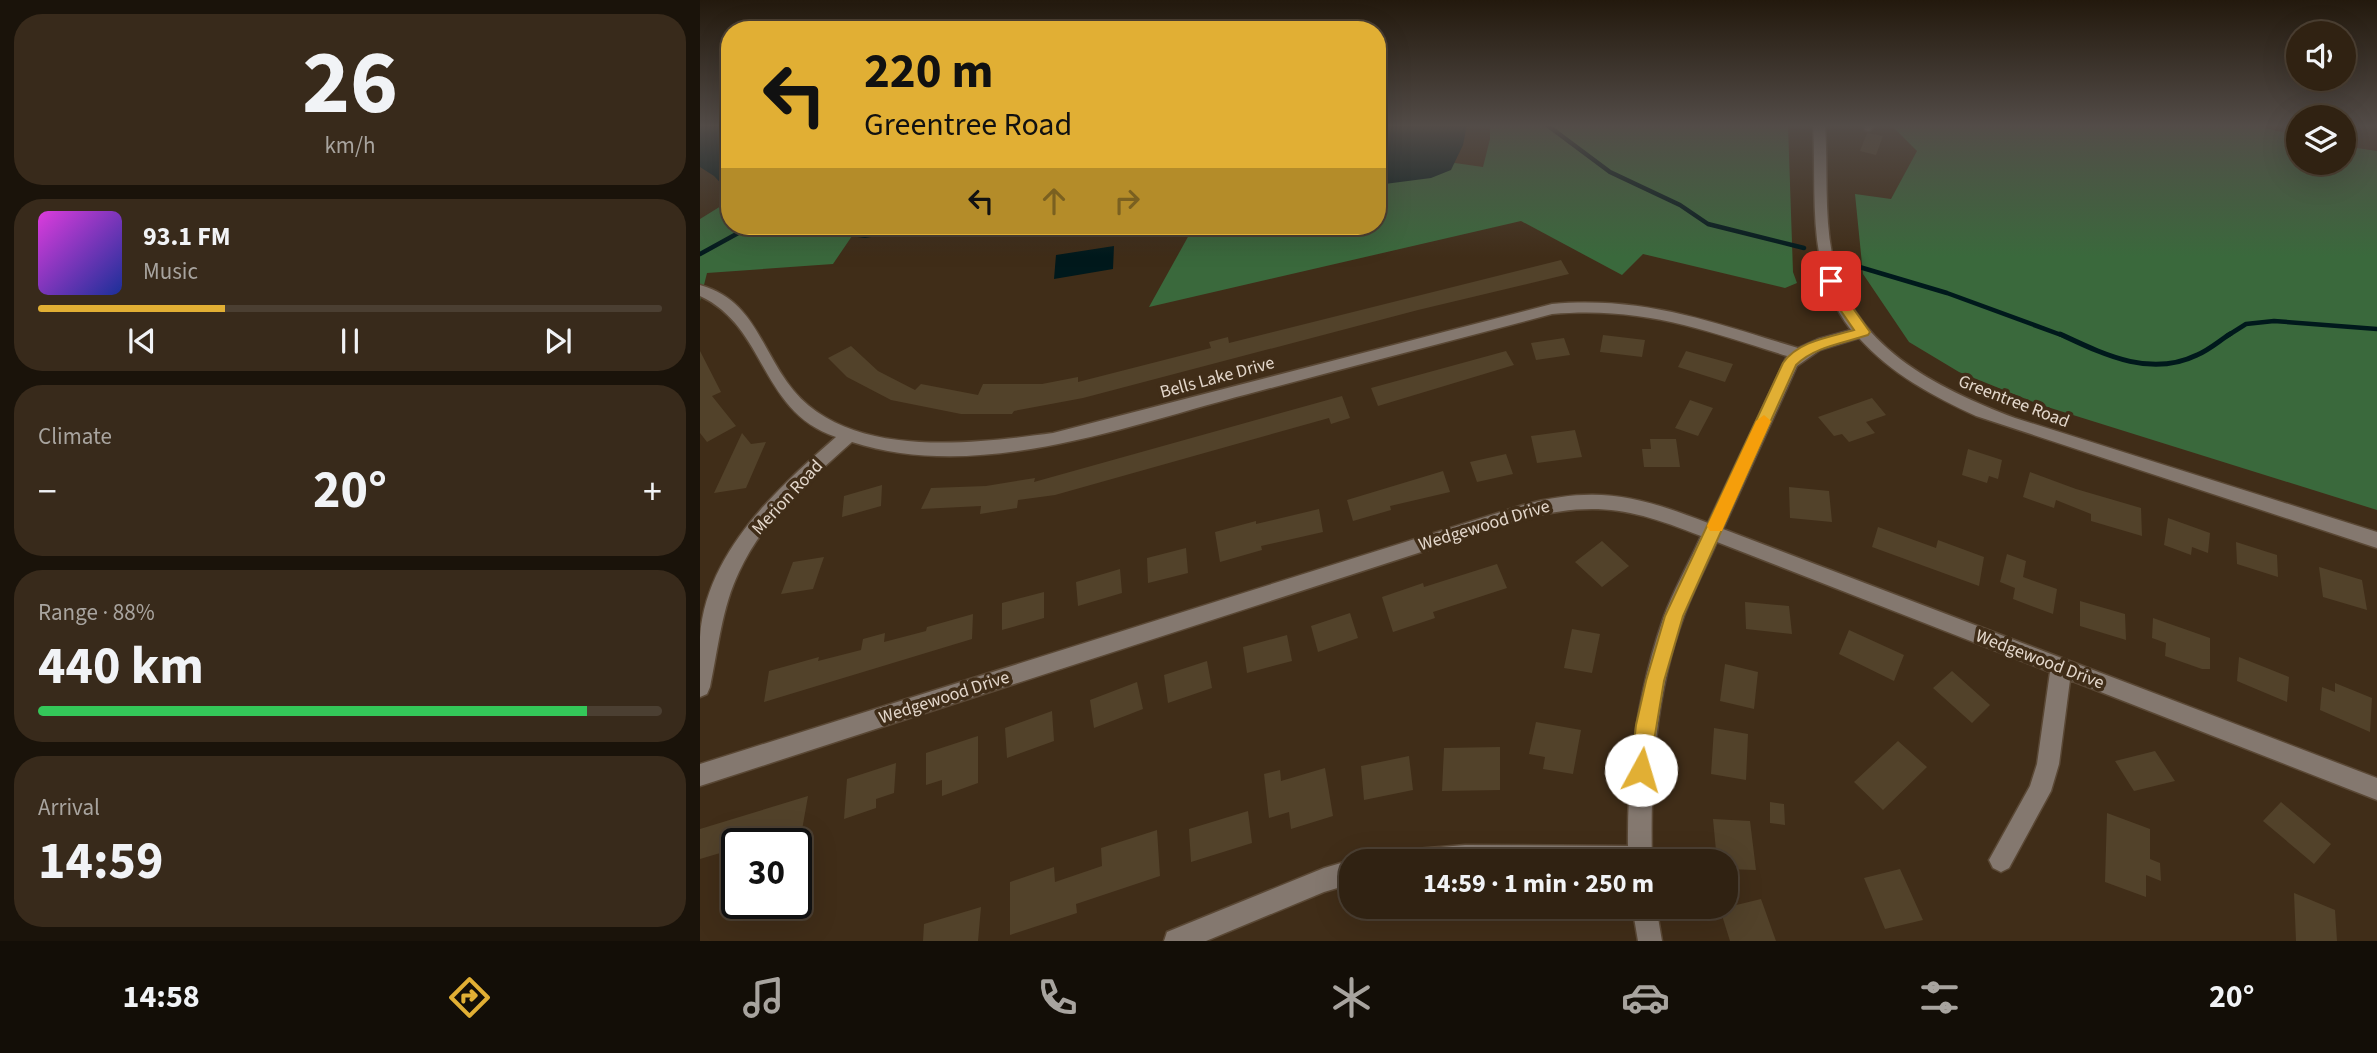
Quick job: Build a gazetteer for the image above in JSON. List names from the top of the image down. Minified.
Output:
{"streets":{"street":["Bells Lake Drive","Greentree Road","Merion Road","Wedgewood Drive"]},"crossings":[["Bells Lake Drive","Merion Road"]],"page":{"tile":[["26","km/h"],"Climate",["Range · 88%","440 km"],["Arrival","14:59"]],"turn":["220 m","Greentree Road"],"song":["93.1 FM","Music"],"heat":["−","20°","+"],"limit":"30","trip":"14:59 · 1 min · 250 m","tabs":["14:58","20°"]}}
